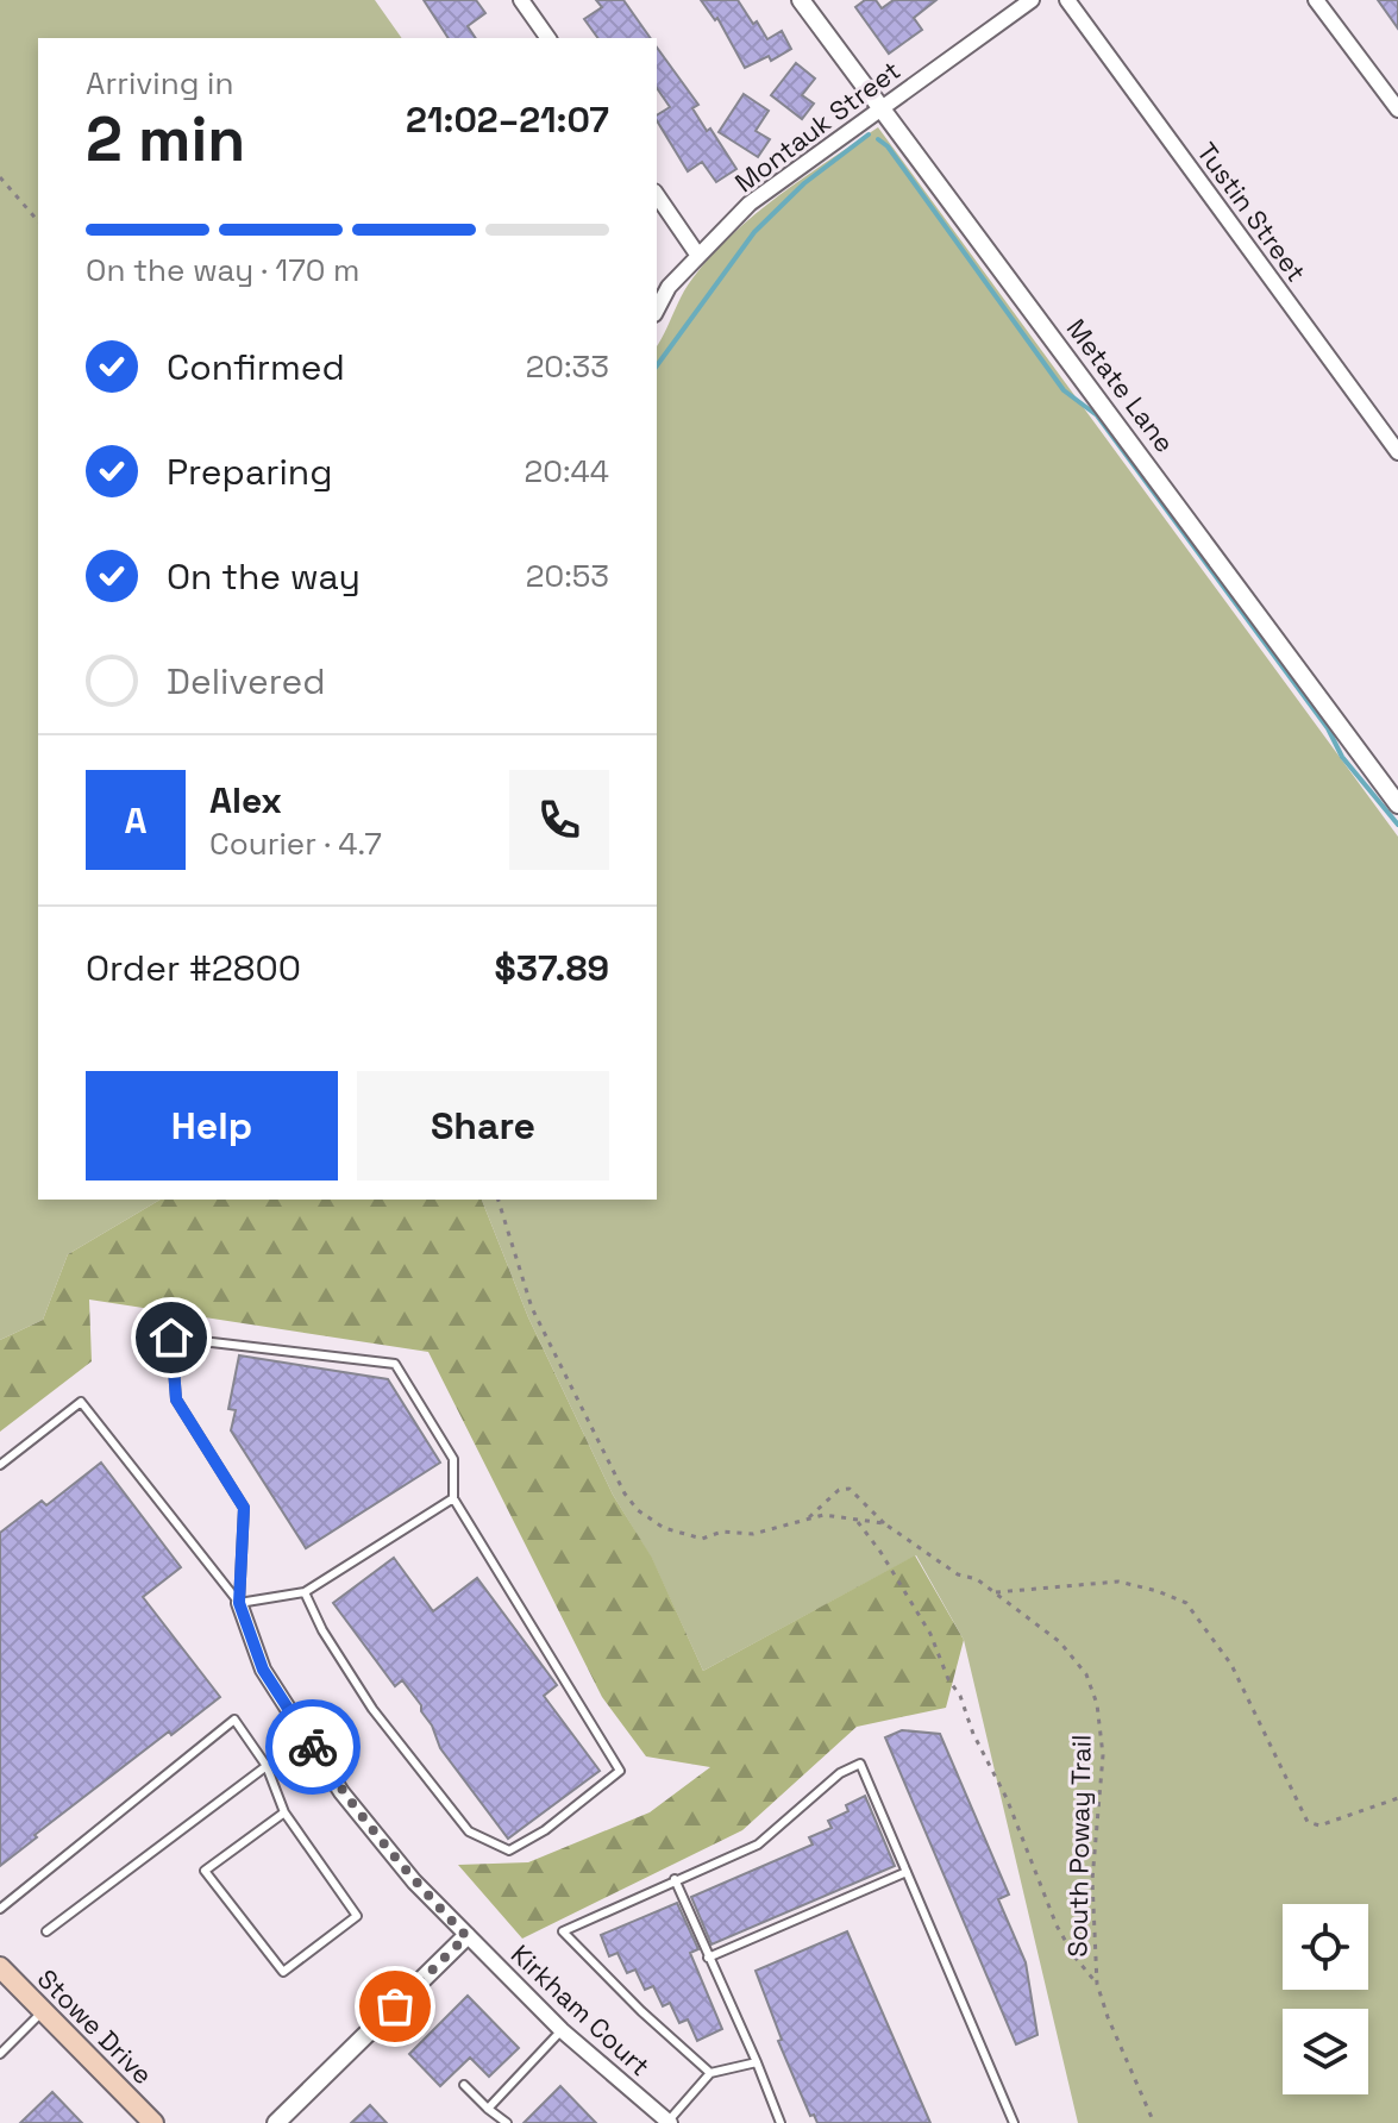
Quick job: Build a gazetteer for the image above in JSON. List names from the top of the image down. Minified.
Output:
{"streets":{"main road":["Stowe Drive"],"street":["Montauk Street","Tustin Street","Metate Lane","Kirkham Court"],"path":["South Poway Trail"]},"crossings":[["Montauk Street","Metate Lane"]],"page":{"heading":["2 min","Arriving in","21:02–21:07"],"panel":["Alex","Courier · 4.7","Order #2800","$37.89"],"bar":"On the way · 170 m","list":[["Confirmed","20:33"],["Preparing","20:44"],["On the way","20:53"],"Delivered"],"round":"A","buttons":["Help","Share"]}}
